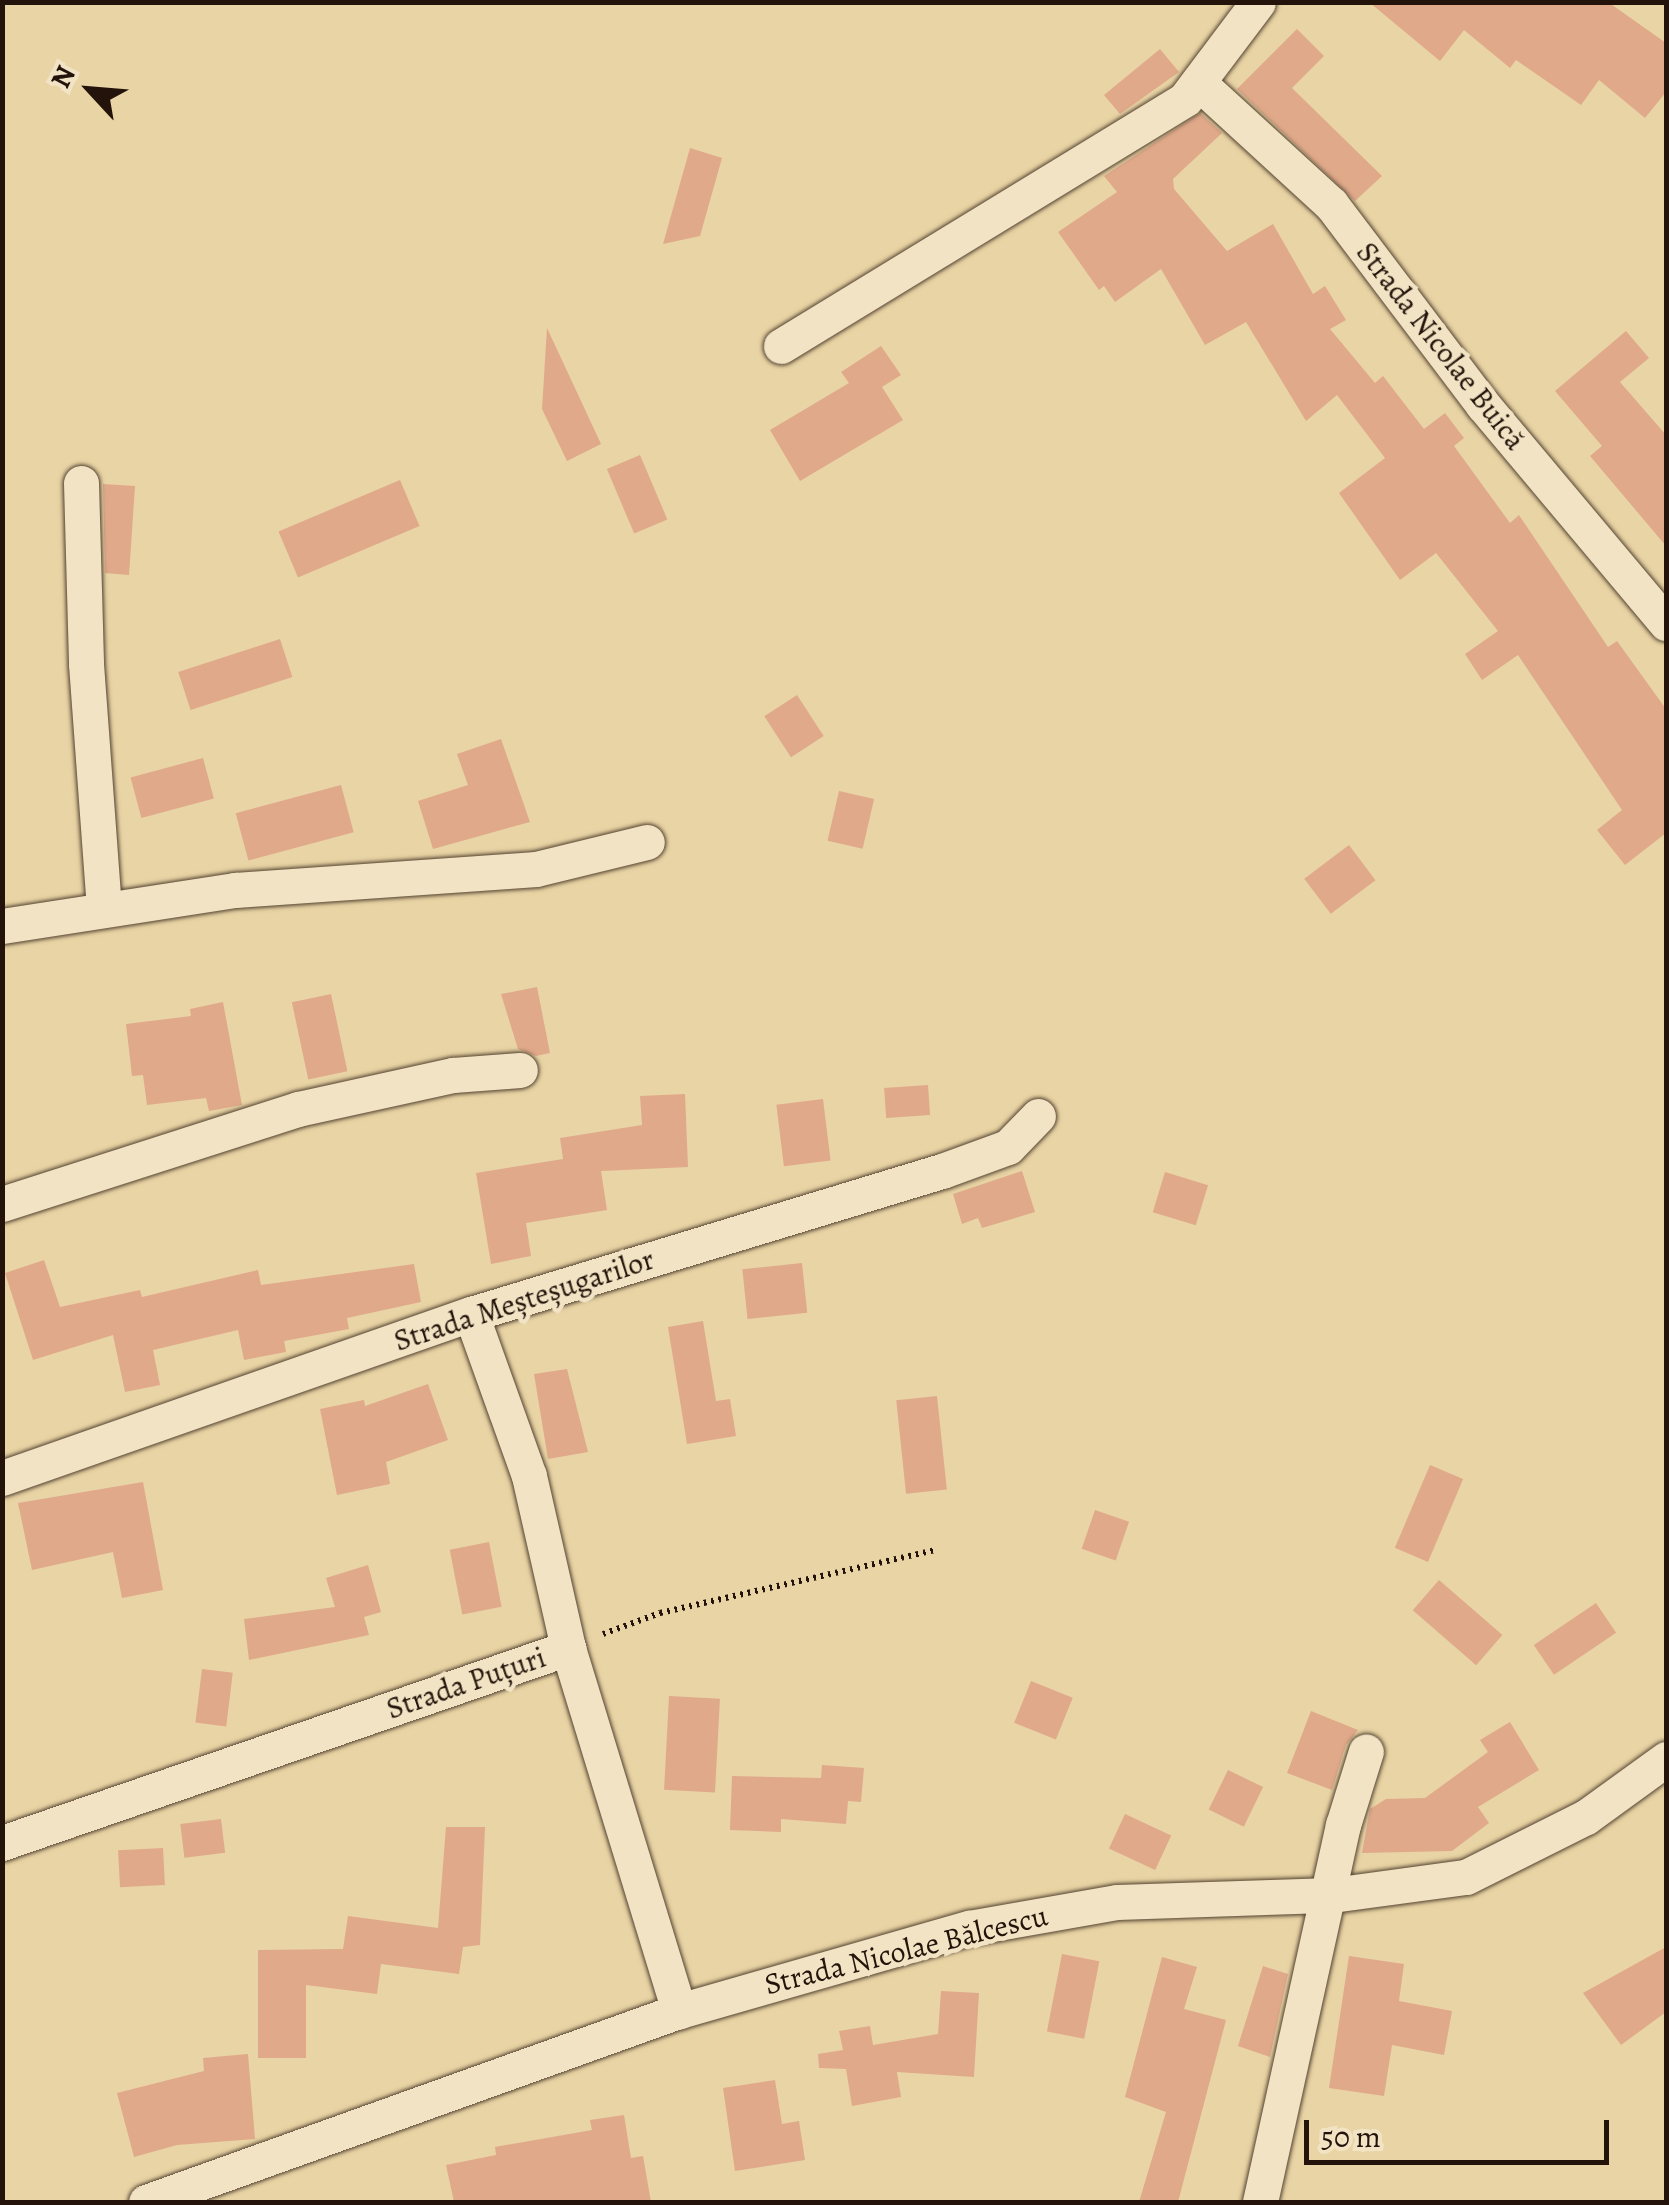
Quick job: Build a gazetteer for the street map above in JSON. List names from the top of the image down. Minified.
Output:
{"streets":{"street":["Strada Nicolae Buică","Strada Meșteșugarilor","Strada Puțuri","Strada Nicolae Bălcescu"]},"scale_bar":"50 m","north":"top left"}
